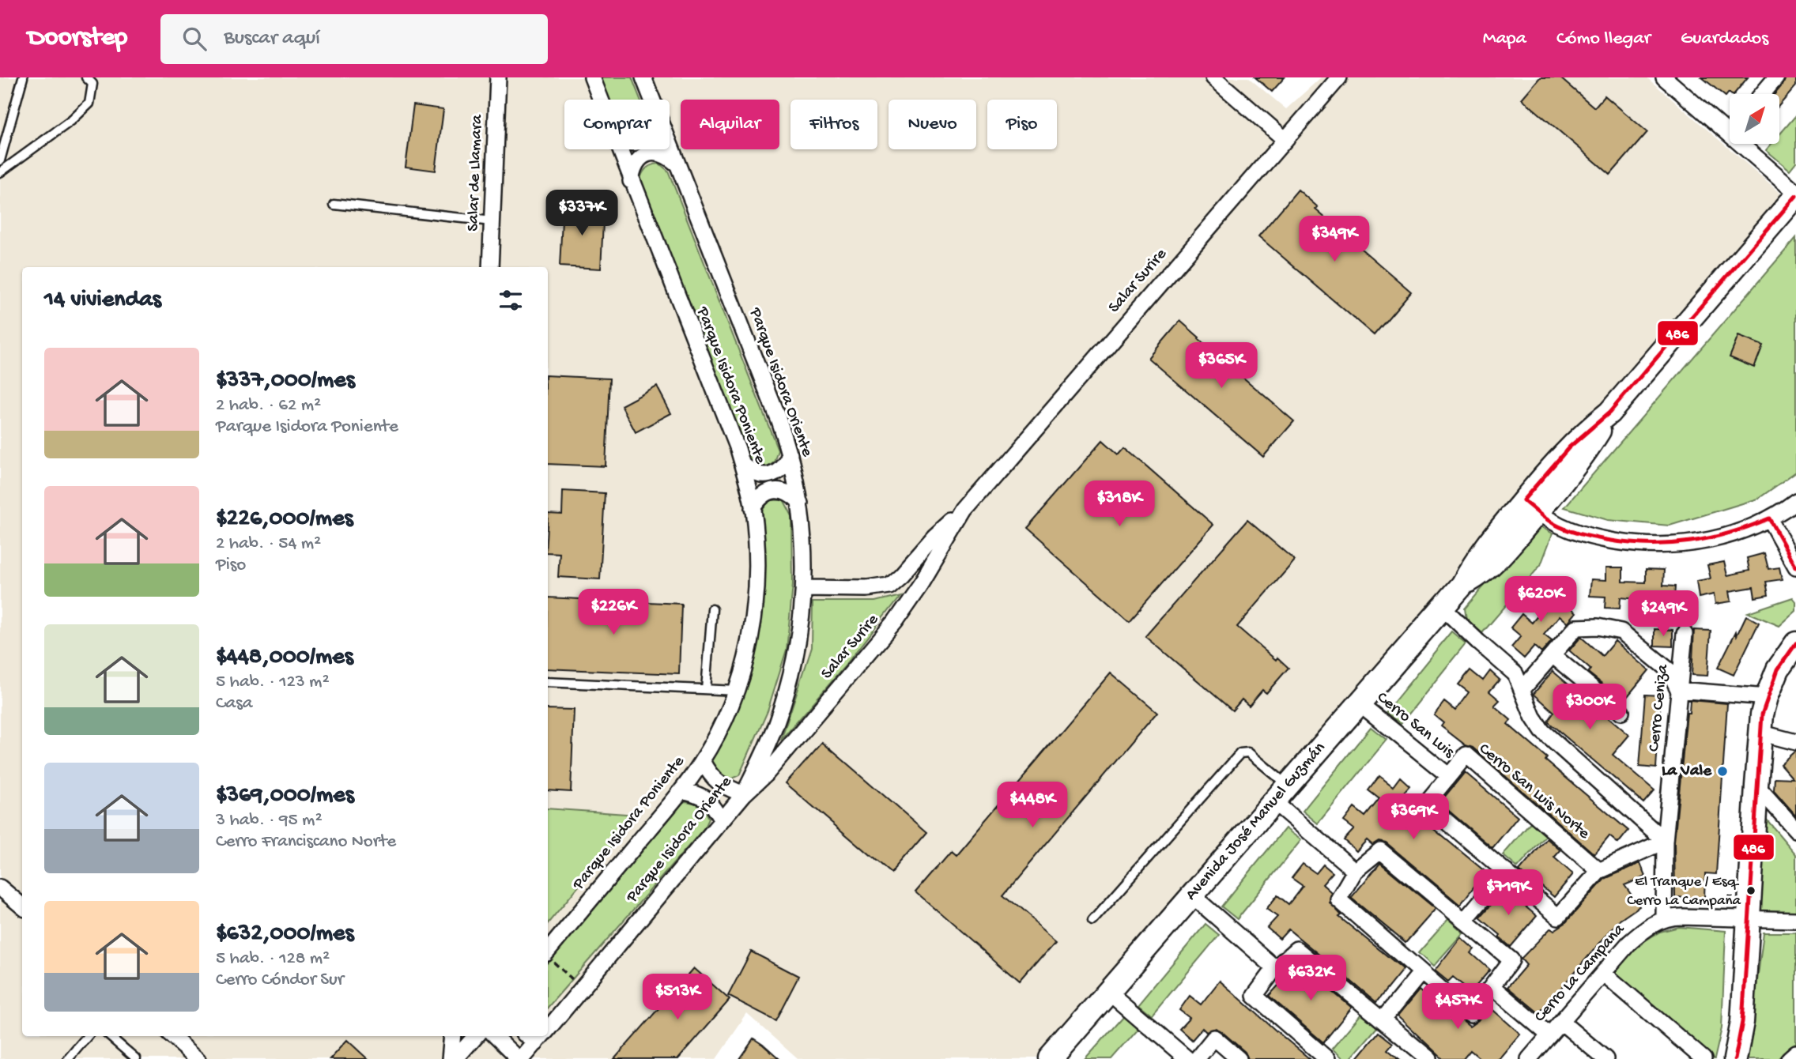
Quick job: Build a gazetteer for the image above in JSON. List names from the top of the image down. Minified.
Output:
{"streets":{"street":["Salar de Llamara","Salar Surire","Parque Isidora Oriente","Parque Isidora Poniente","Cerro Ceniza","Cerro San Luis","Cerro San Luis Norte","Avenida José Manuel Guzmán","Cerro La Campana"]},"crossings":[["Salar Surire","Parque Isidora Oriente"],["Cerro Ceniza","Cerro La Campana"],["Cerro San Luis","Cerro San Luis Norte"],["Cerro San Luis","Avenida José Manuel Guzmán"]],"places":["La Vale","El Tranque / Esq. Cerro La Campaña"],"lines":["transit line 486"],"north":"top right","page":{"header":"Doorstep","search":"Buscar aquí","nav":["Mapa","Cómo llegar","Guardados"],"chip":["Comprar","Alquilar","Filtros","Nuevo","Piso"],"price":["$337K","$349K","$365K","$318K","$620K","$226K","$249K","$300K","$448K","$369K","$719K","$632K","$513K","$457K"],"heading":"14 viviendas","list":[{"name":"$337,000/mes","note":"2 hab. · 62 m² · Parque Isidora Poniente"},{"name":"$226,000/mes","note":"2 hab. · 54 m² · Piso"},{"name":"$448,000/mes","note":"5 hab. · 123 m² · Casa"},{"name":"$369,000/mes","note":"3 hab. · 95 m² · Cerro Franciscano Norte"},{"name":"$632,000/mes","note":"5 hab. · 128 m² · Cerro Cóndor Sur"}]}}
